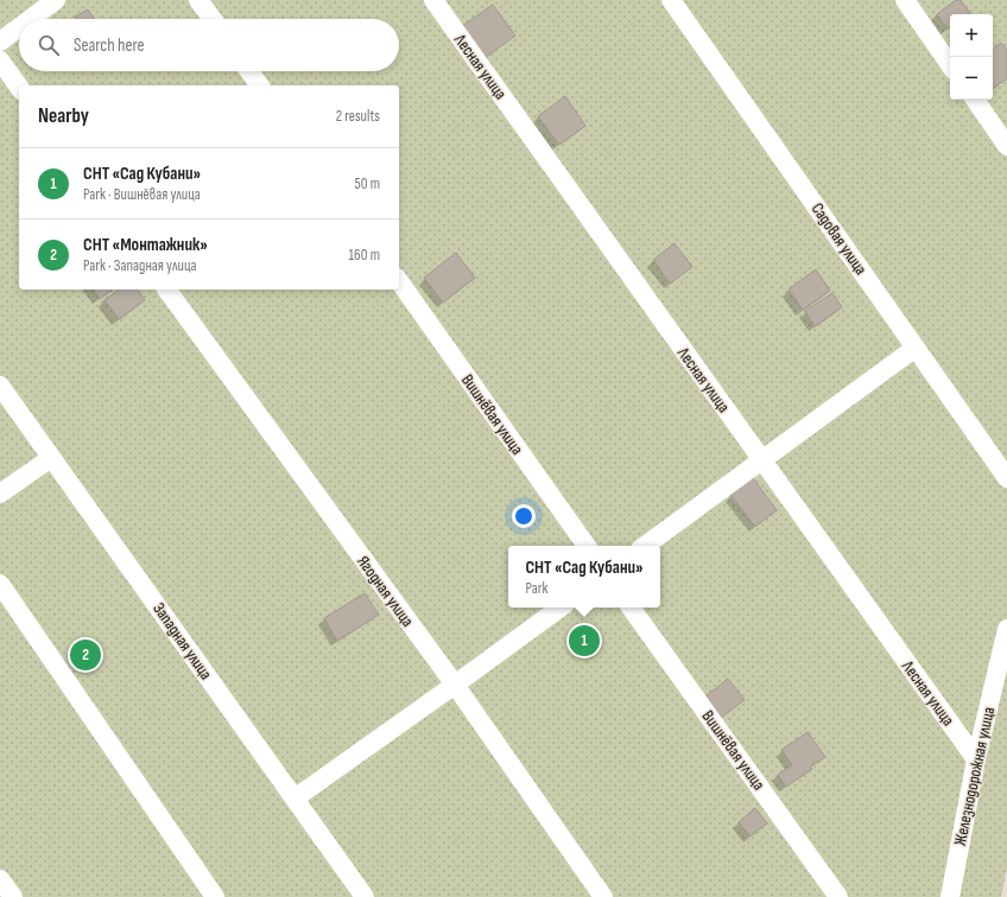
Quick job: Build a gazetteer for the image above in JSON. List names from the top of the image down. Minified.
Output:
{"streets":{"street":["Лесная улица","Садовая улица","Вишнёвая улица","Ягодная улица","Западная улица","Железнодорожная улица"]},"crossings":[["Лесная улица","Железнодорожная улица"]],"page":{"map_buttons":["+","−"],"search":"Search here","heading":["Nearby","2 results"],"list":[{"mark":"1","name":"СНТ «Сад Кубани»","note":"Park · Вишнёвая улица","value":"50 m"},{"mark":"2","name":"СНТ «Монтажник»","note":"Park · Западная улица","value":"160 m"}],"popup":["СНТ «Сад Кубани»","Park"],"pins":["1","2"]}}
